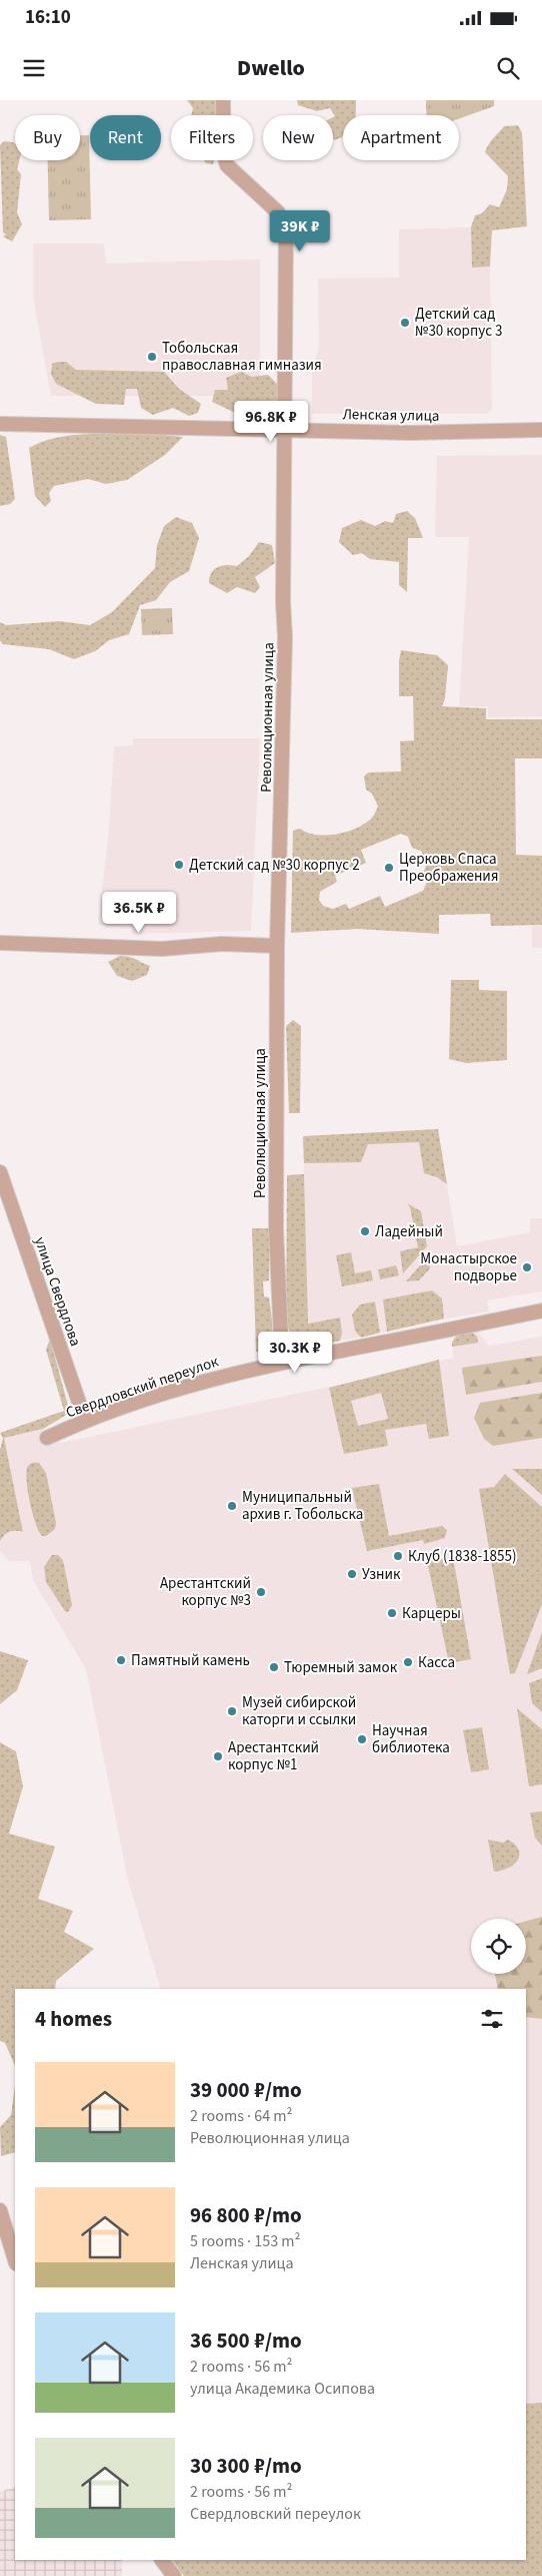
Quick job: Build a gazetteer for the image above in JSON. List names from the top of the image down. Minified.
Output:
{"streets":{"street":["Ленская улица","Революционная улица","улица Свердлова","Свердловский переулок"]},"crossings":[["Ленская улица","Революционная улица"],["Революционная улица","Свердловский переулок"],["улица Свердлова","Свердловский переулок"]],"places":["Детский сад №30 корпус 3","Тобольская православная гимназия","Детский сад №30 корпус 2","Церковь Спаса Преображения","Ладейный","Монастырское подворье","Муниципальный архив г. Тобольска","Клуб (1838-1855)","Узник","Арестантский корпус №3","Карцеры","Памятный камень","Касса","Тюремный замок","Музей сибирской каторги и ссылки","Научная библиотека","Арестантский корпус №1"],"page":{"status":"16:10","header":"Dwello","chip":["Buy","Rent","Filters","New","Apartment"],"price":["39K ₽","96.8K ₽","36.5K ₽","30.3K ₽"],"heading":"4 homes","list":[{"name":"39 000 ₽/mo","note":"2 rooms · 64 m² · Революционная улица"},{"name":"96 800 ₽/mo","note":"5 rooms · 153 m² · Ленская улица"},{"name":"36 500 ₽/mo","note":"2 rooms · 56 m² · улица Академика Осипова"},{"name":"30 300 ₽/mo","note":"2 rooms · 56 m² · Свердловский переулок"}]}}
